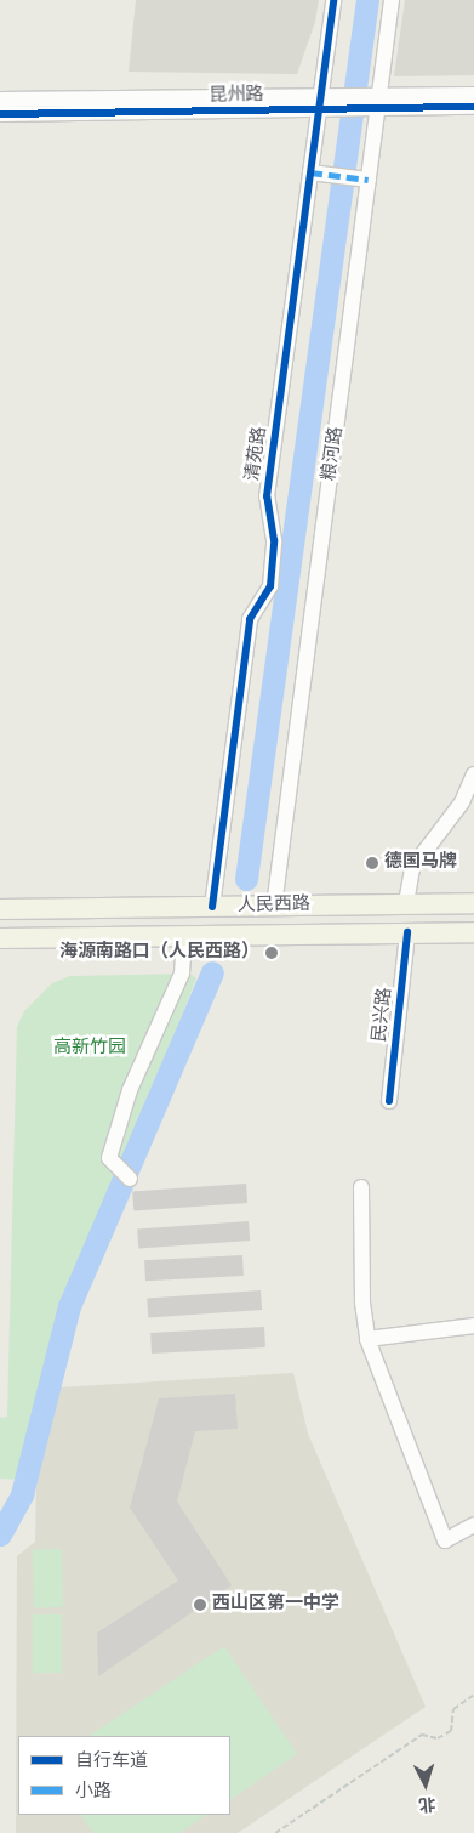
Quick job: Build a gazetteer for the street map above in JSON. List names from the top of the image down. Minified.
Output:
{"streets":{"main road":["人民西路"],"street":["昆州路","清苑路","粮河路","民兴路"]},"crossings":[["昆州路","清苑路"],["昆州路","粮河路"],["清苑路","人民西路"],["粮河路","人民西路"],["人民西路","民兴路"]],"parks":["高新竹园"],"places":["德国马牌","海源南路口（人民西路）","西山区第一中学"],"legend":["自行车道","小路"],"north":"bottom"}
